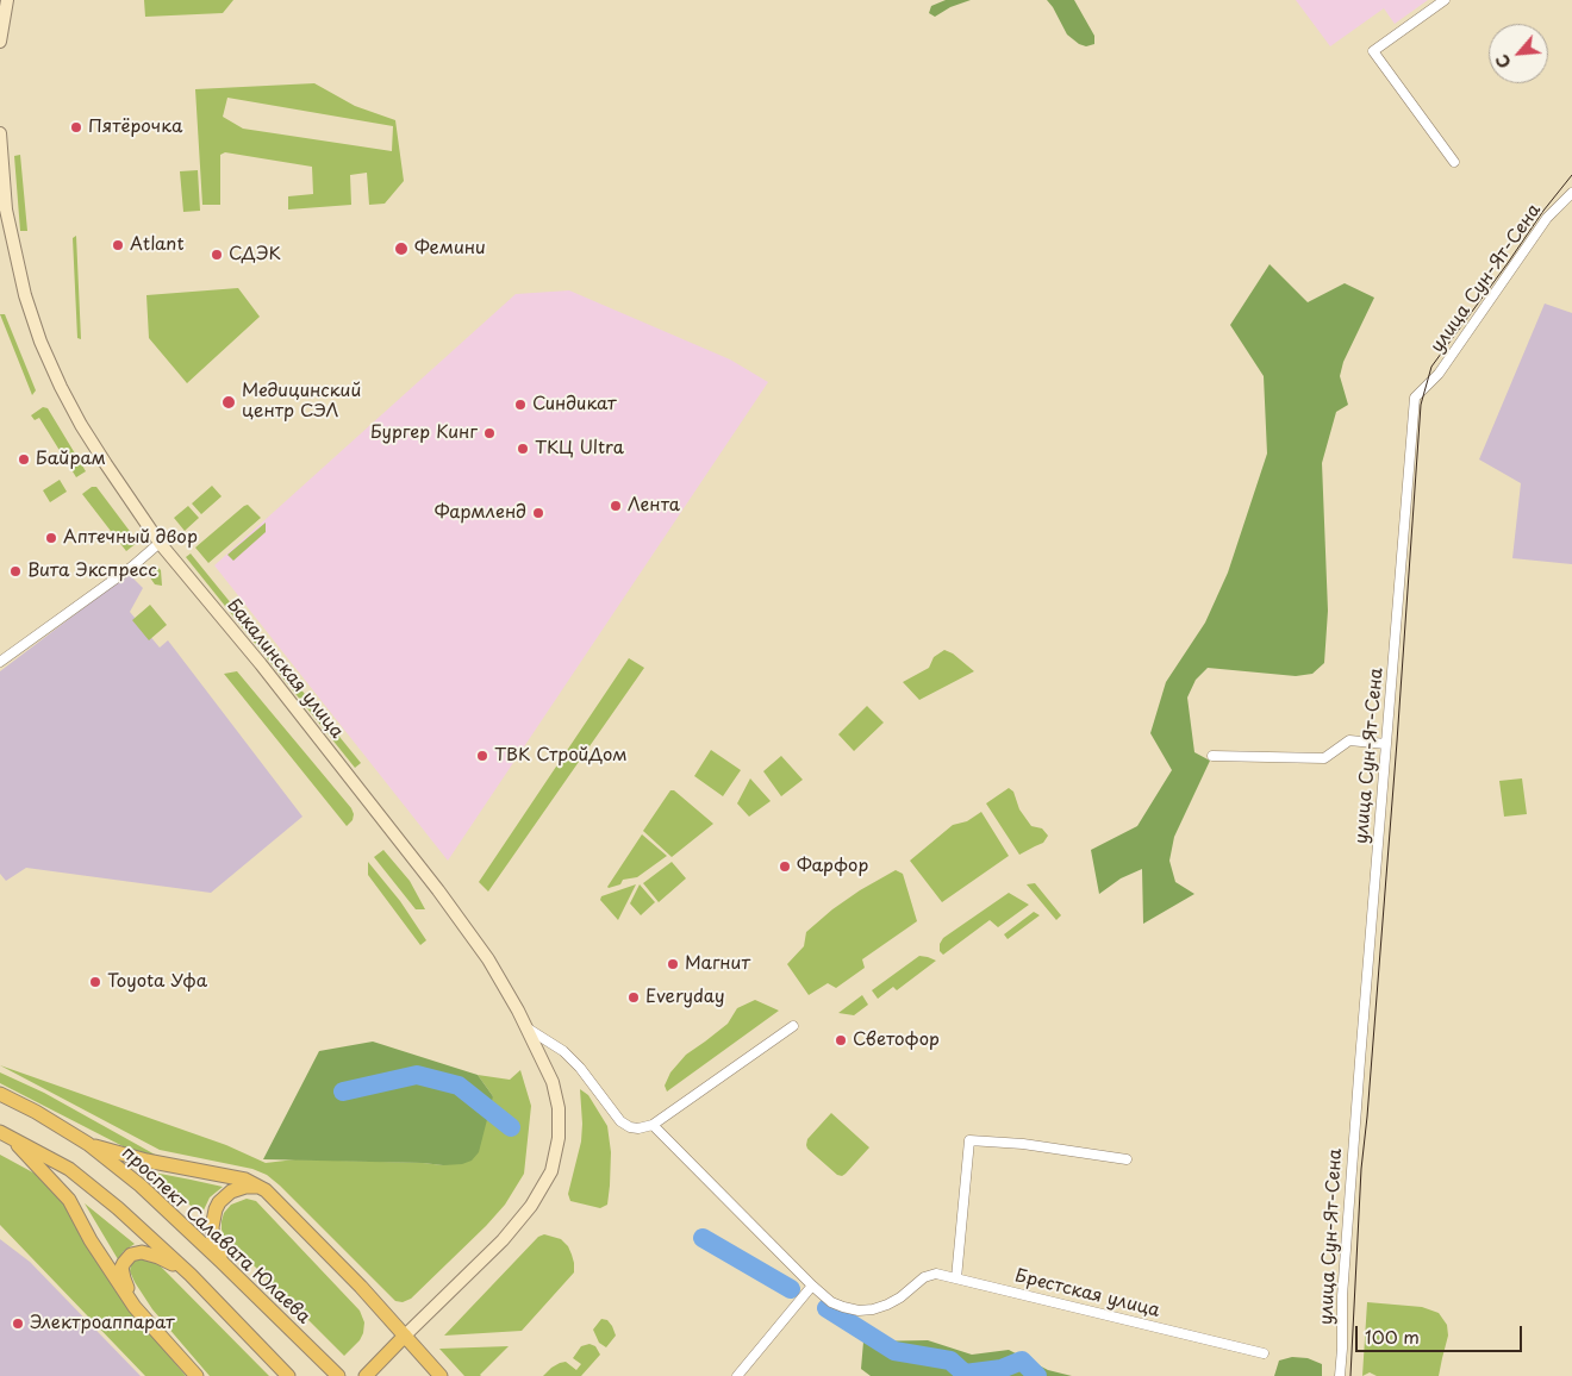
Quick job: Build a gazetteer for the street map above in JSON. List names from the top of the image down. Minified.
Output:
{"streets":{"main road":["Бакалинская улица","проспект Салавата Юлаева"],"street":["улица Сун-Ят-Сена","Брестская улица"]},"places":["Пятёрочка","Atlant","Фемини","СДЭК","Медицинский центр СЭЛ","Синдикат","Бургер Кинг","ТКЦ Ultra","Байрам","Лента","Фармленд","Аптечный двор","Вита Экспресс","ТВК СтройДом","Фарфор","Магнит","Toyota Уфа","Everyday","Светофор","Электроаппарат"],"scale_bar":"100 m","north":"bottom left"}
